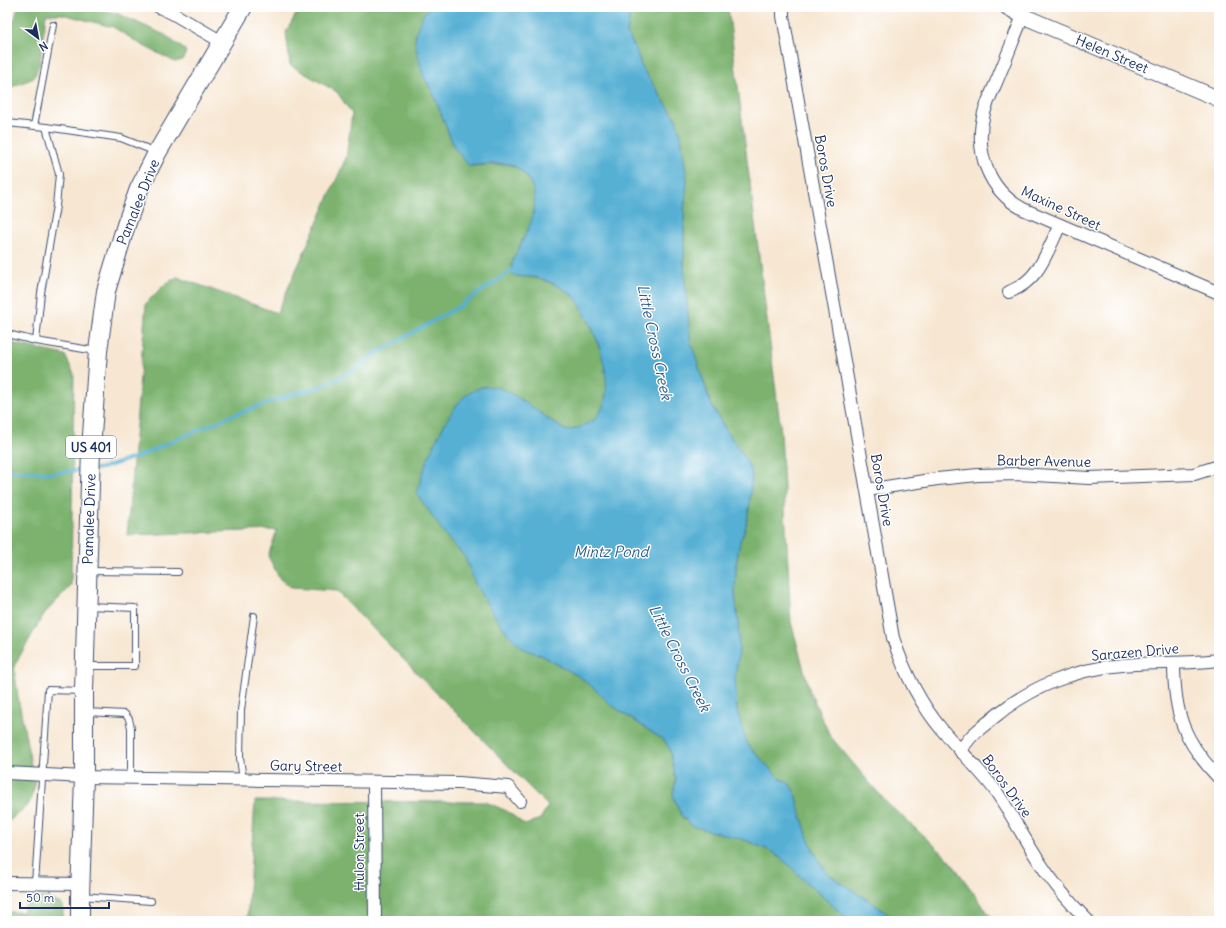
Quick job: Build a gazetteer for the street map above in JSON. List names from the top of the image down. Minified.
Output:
{"streets":{"main road":["Pamalee Drive","US 401"],"street":["Helen Street","Boros Drive","Maxine Street","Barber Avenue","Sarazen Drive","Gary Street","Hulon Street"]},"crossings":[["Helen Street","Maxine Street"],["Boros Drive","Barber Avenue"],["Boros Drive","Sarazen Drive"],["Pamalee Drive","Gary Street"],["Gary Street","Hulon Street"]],"water":["Little Cross Creek","Mintz Pond"],"scale_bar":"50 m","north":"bottom right"}
